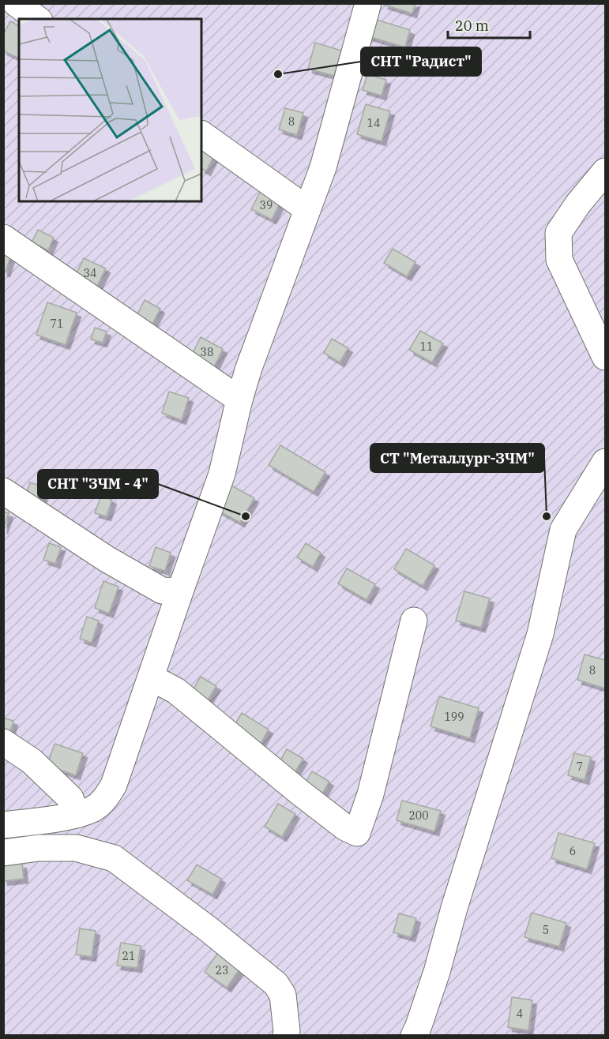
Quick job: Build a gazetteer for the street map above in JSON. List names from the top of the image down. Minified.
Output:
{"places":["СНТ \"Радист\"","СНТ \"ЗЧМ - 4\"","СТ \"Металлург-ЗЧМ\""],"house_numbers":["8","14","39","34","71","11","38","8","199","7","200","6","5","21","23","4"],"scale_bar":"20 m"}
